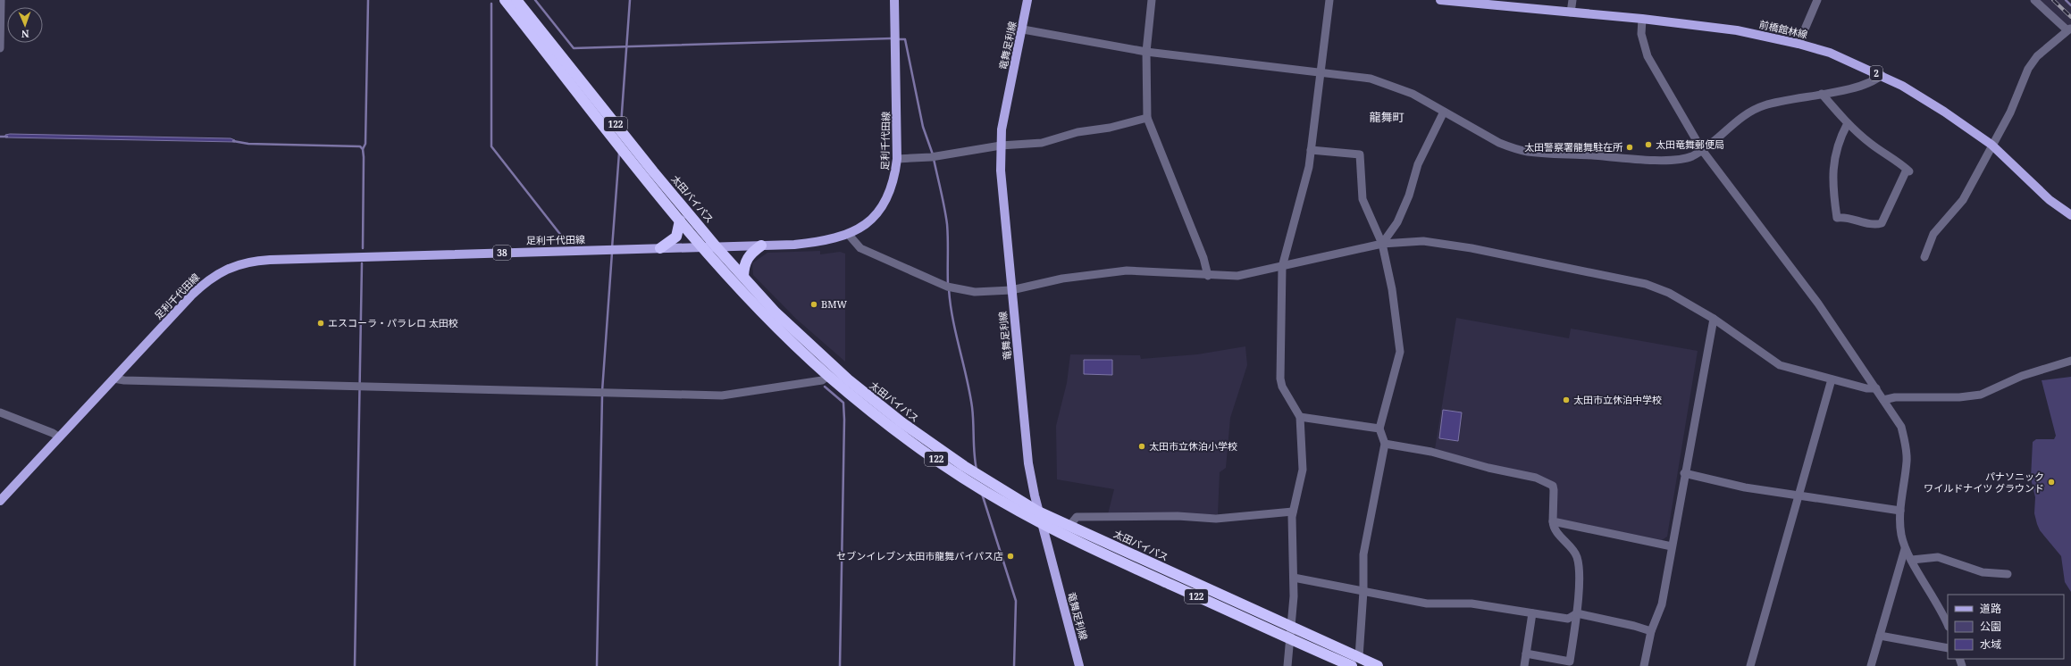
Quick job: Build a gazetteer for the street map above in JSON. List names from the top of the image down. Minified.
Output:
{"streets":{"highway":["122","太田バイパス"],"main road":["前橋館林線","竜舞足利線","2","足利千代田線","38"]},"crossings":[["竜舞足利線","太田バイパス"],["足利千代田線","太田バイパス"]],"districts":["龍舞町"],"places":["太田竜舞郵便局","太田警察署龍舞駐在所","BMW","エスコーラ・パラレロ 太田校","太田市立休泊中学校","太田市立休泊小学校","パナソニック ワイルドナイツ グラウンド","セブンイレブン太田市龍舞バイパス店"],"legend":["道路","公園","水域"],"north":"bottom"}
